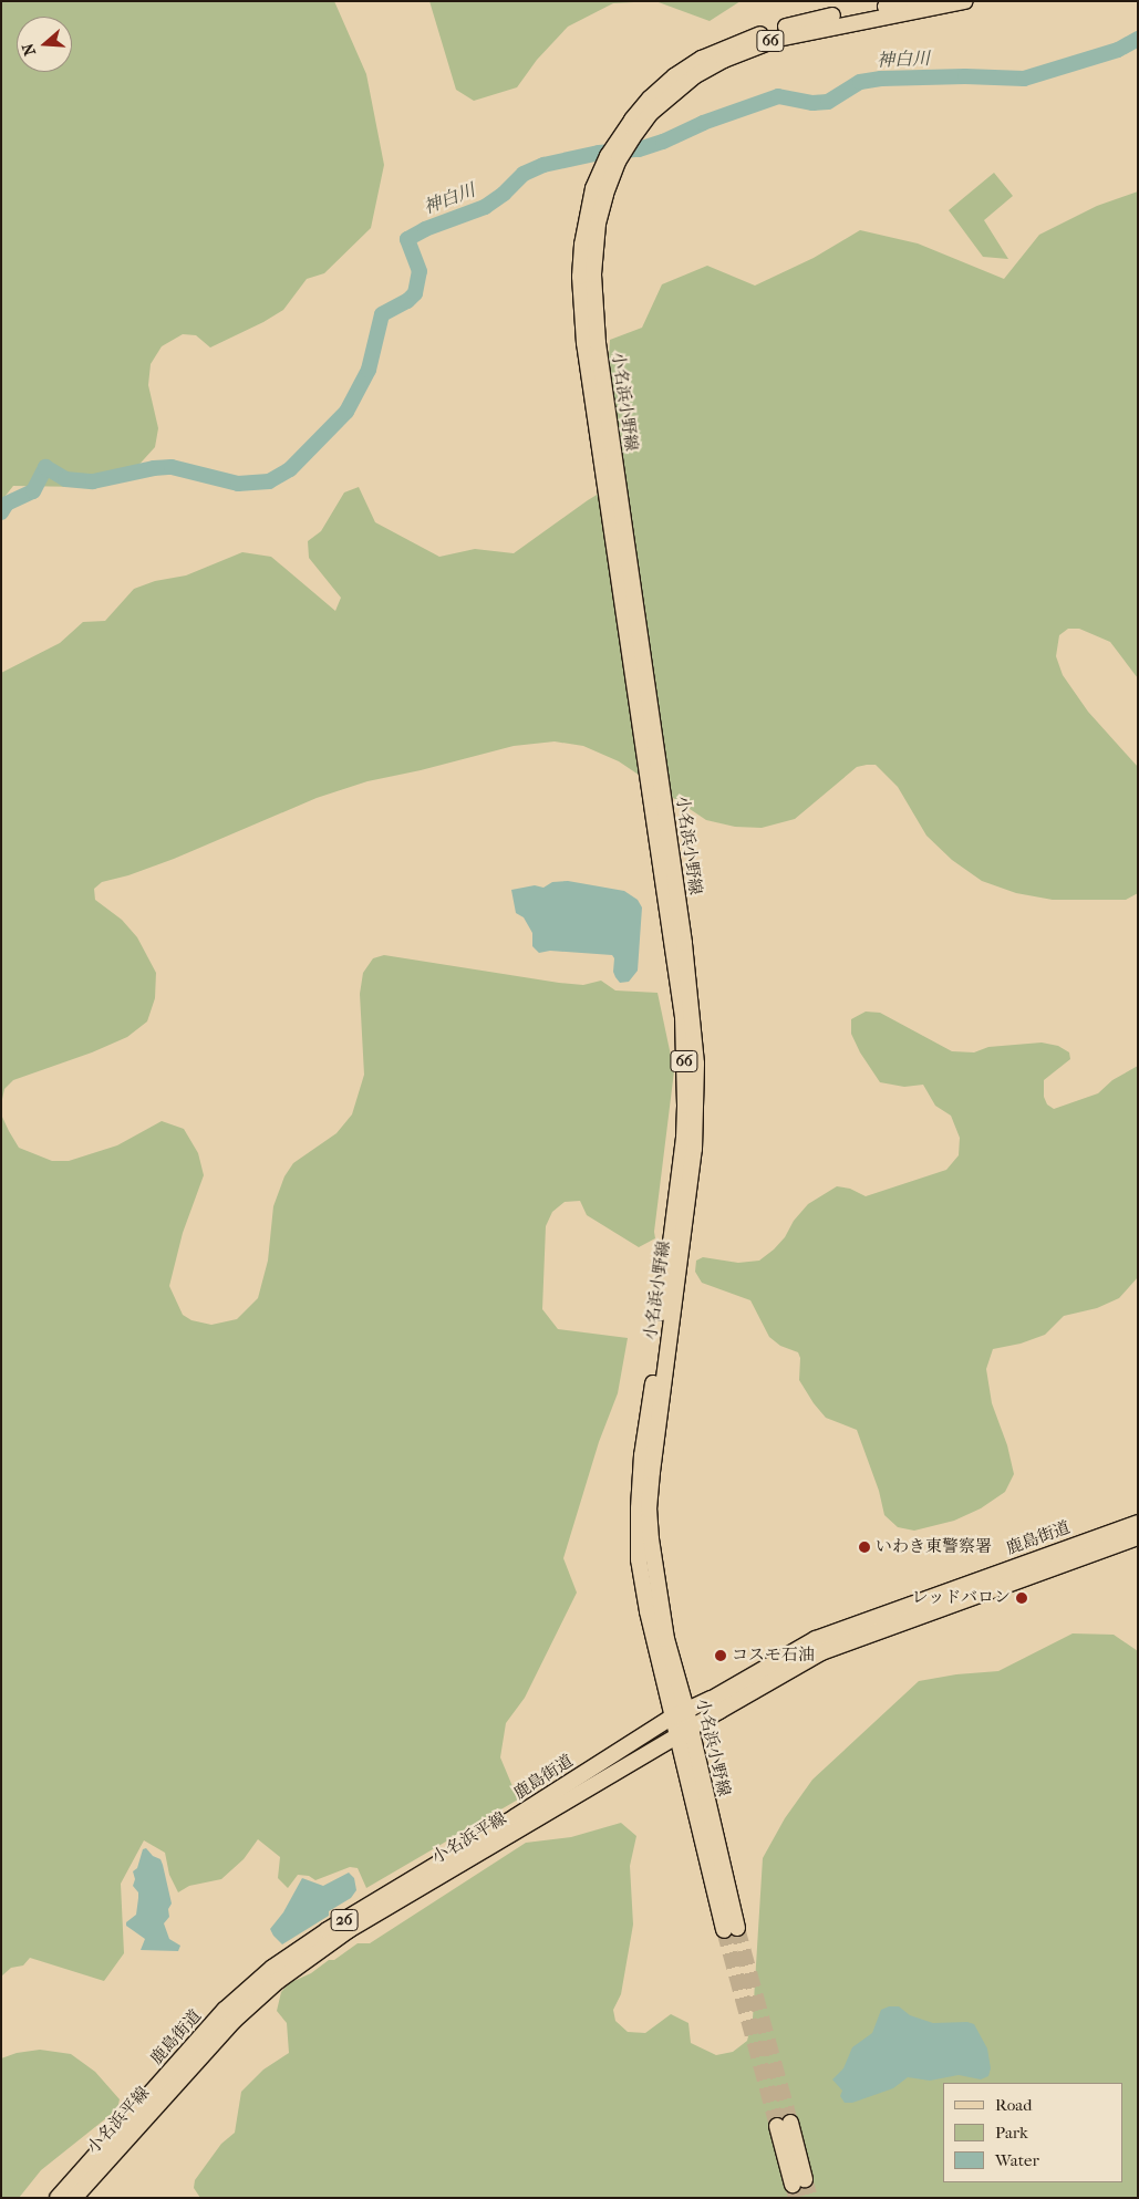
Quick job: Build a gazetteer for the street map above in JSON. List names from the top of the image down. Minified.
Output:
{"streets":{"main road":["66","小名浜小野線","鹿島街道","小名浜平線","26"]},"crossings":[["小名浜小野線","鹿島街道"],["小名浜小野線","小名浜平線"]],"water":["神白川"],"places":["いわき東警察署","レッドバロン","コスモ石油"],"legend":["Road","Park","Water"],"north":"left"}
